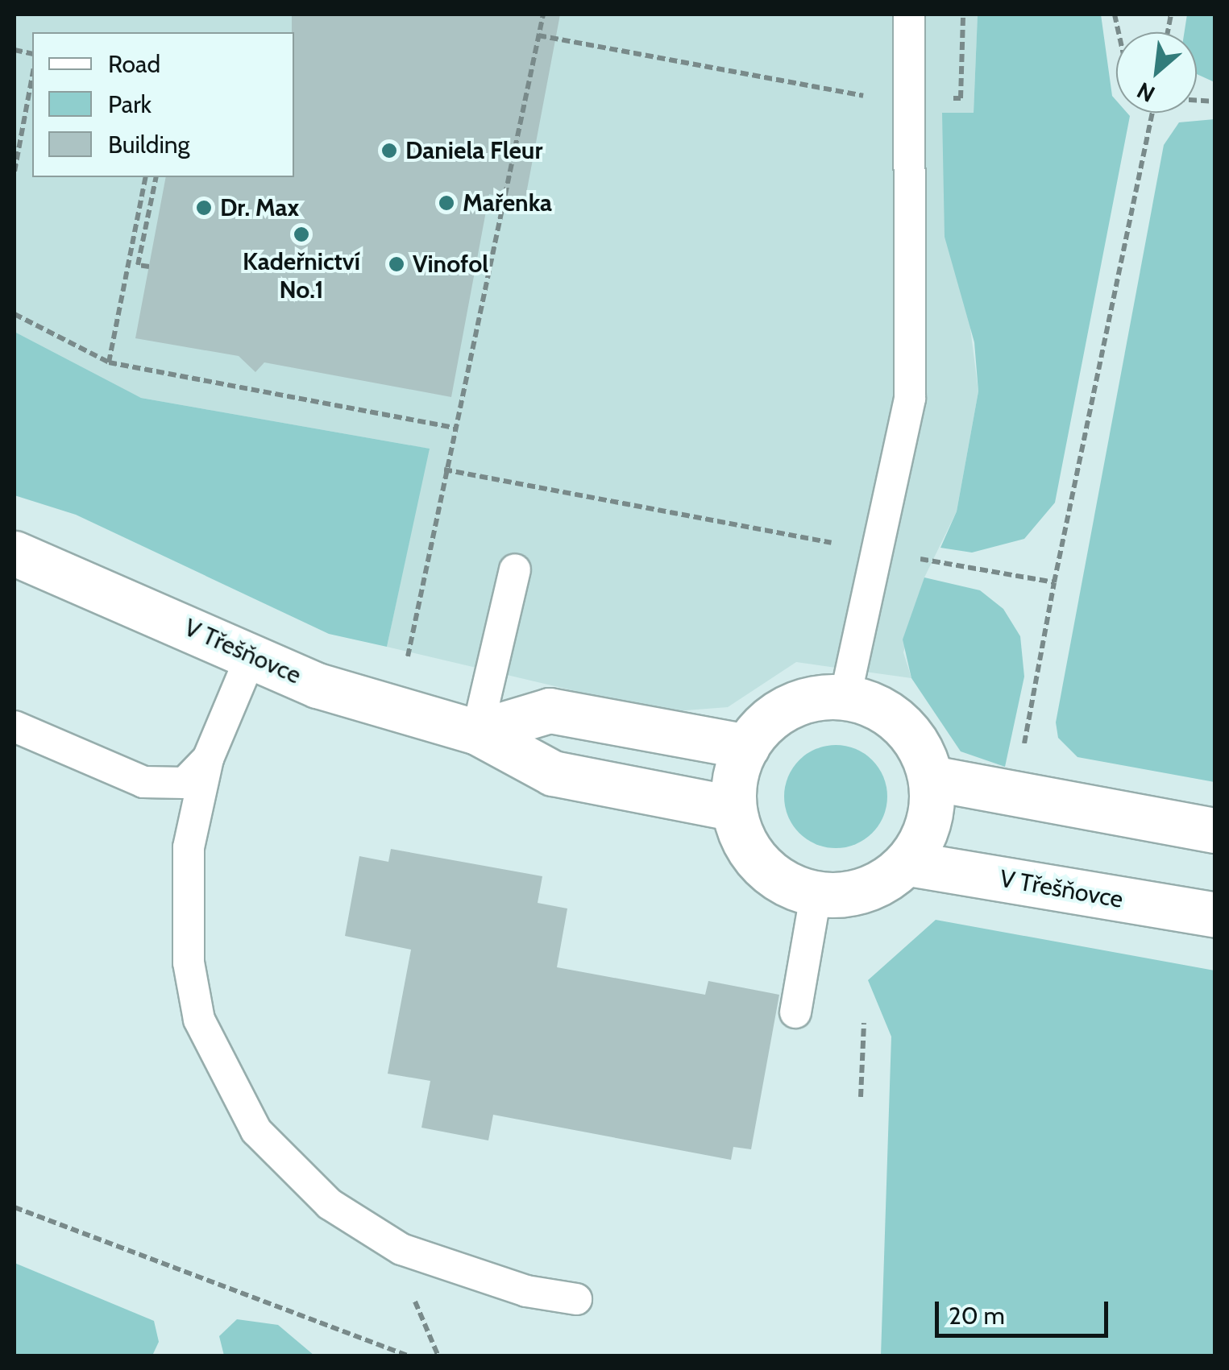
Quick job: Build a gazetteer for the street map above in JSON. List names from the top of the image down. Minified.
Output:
{"streets":{"street":["V Třešňovce"]},"places":["Daniela Fleur","Mařenka","Dr. Max","Kadeřnictví No.1","Vinofol"],"legend":["Road","Park","Building"],"scale_bar":"20 m","north":"bottom left"}
